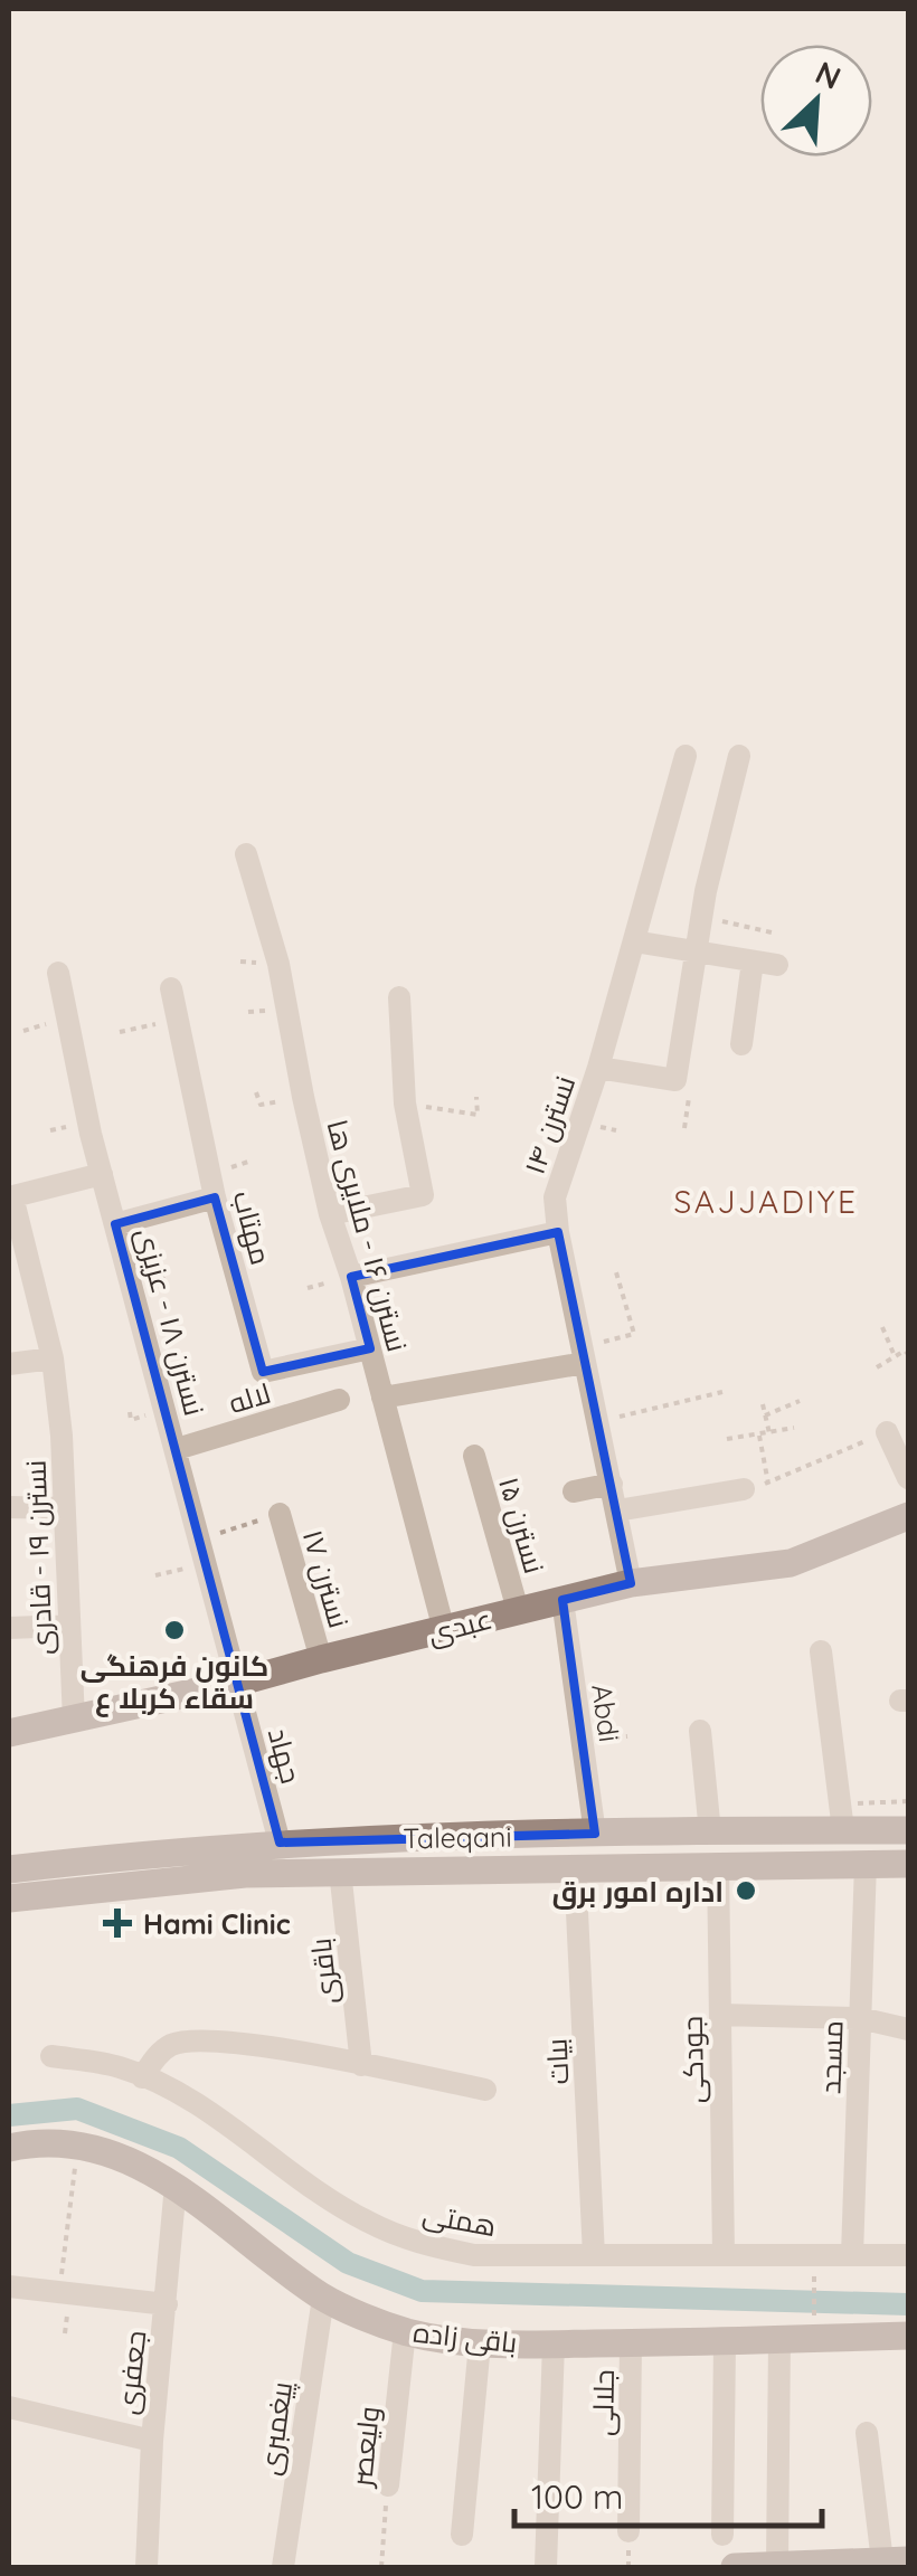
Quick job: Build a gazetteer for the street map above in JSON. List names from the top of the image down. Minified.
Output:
{"streets":{"street":["نسترن ۱۴","مهتاب","نسترن ۱۶ - ملایری ها","نسترن ۱۸ - عزیزی","لاله","نسترن ۱۵","نسترن ۱۹ - قادری","نسترن ۱۷","عبدی","Abdi","جهاد","Taleqani","باقری","مسجد","جودکی","بیات","همتی","باقی زاده","جعفری","جلالی","پیغمبری","ولیعصر"]},"crossings":[["نسترن ۱۴","عبدی"],["مهتاب","نسترن ۱۶ - ملایری ها"],["نسترن ۱۶ - ملایری ها","عبدی"],["نسترن ۱۸ - عزیزی","لاله"],["نسترن ۱۸ - عزیزی","عبدی"],["نسترن ۱۸ - عزیزی","جهاد"],["نسترن ۱۵","عبدی"],["نسترن ۱۹ - قادری","عبدی"],["نسترن ۱۷","عبدی"],["عبدی","Abdi"],["عبدی","جهاد"],["Abdi","Taleqani"],["جهاد","Taleqani"],["Taleqani","باقری"],["Taleqani","مسجد"],["Taleqani","جودکی"],["Taleqani","بیات"],["مسجد","همتی"],["جودکی","همتی"],["بیات","همتی"],["باقی زاده","جعفری"],["باقی زاده","جلالی"],["باقی زاده","پیغمبری"],["باقی زاده","ولیعصر"]],"districts":["SAJJADIYE"],"places":{"other":["کانون فرهنگی سقاء کربلا ع","اداره امور برق"],"health":["Hami Clinic"]},"scale_bar":"100 m","north":"top right"}
